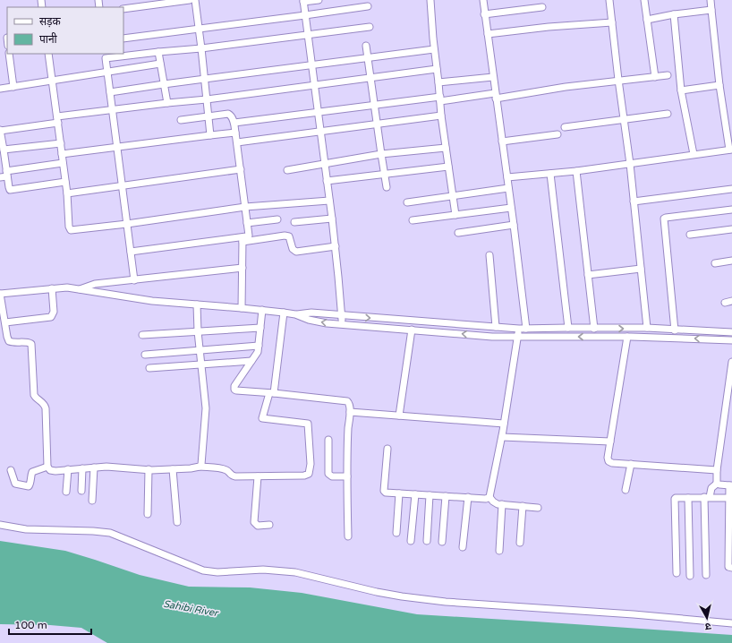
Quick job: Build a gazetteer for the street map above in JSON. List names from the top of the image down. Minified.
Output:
{"water":["Sahibi River"],"legend":["सड़क","पानी"],"scale_bar":"100 m","north":"bottom"}
